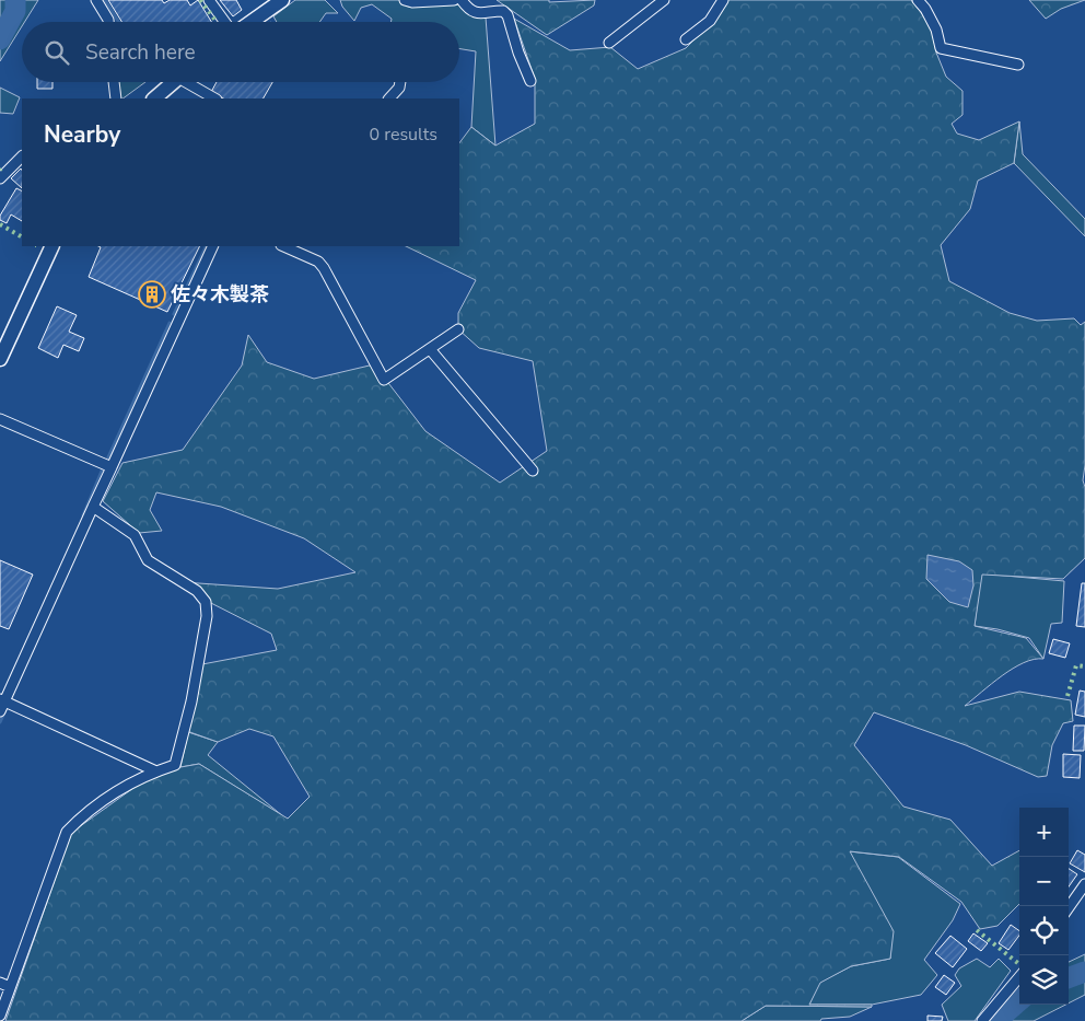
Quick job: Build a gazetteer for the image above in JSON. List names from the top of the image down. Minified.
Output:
{"places":{"building":["佐々木製茶"]},"page":{"search":"Search here","heading":["Nearby","0 results"],"map_buttons":["+","−"]}}
